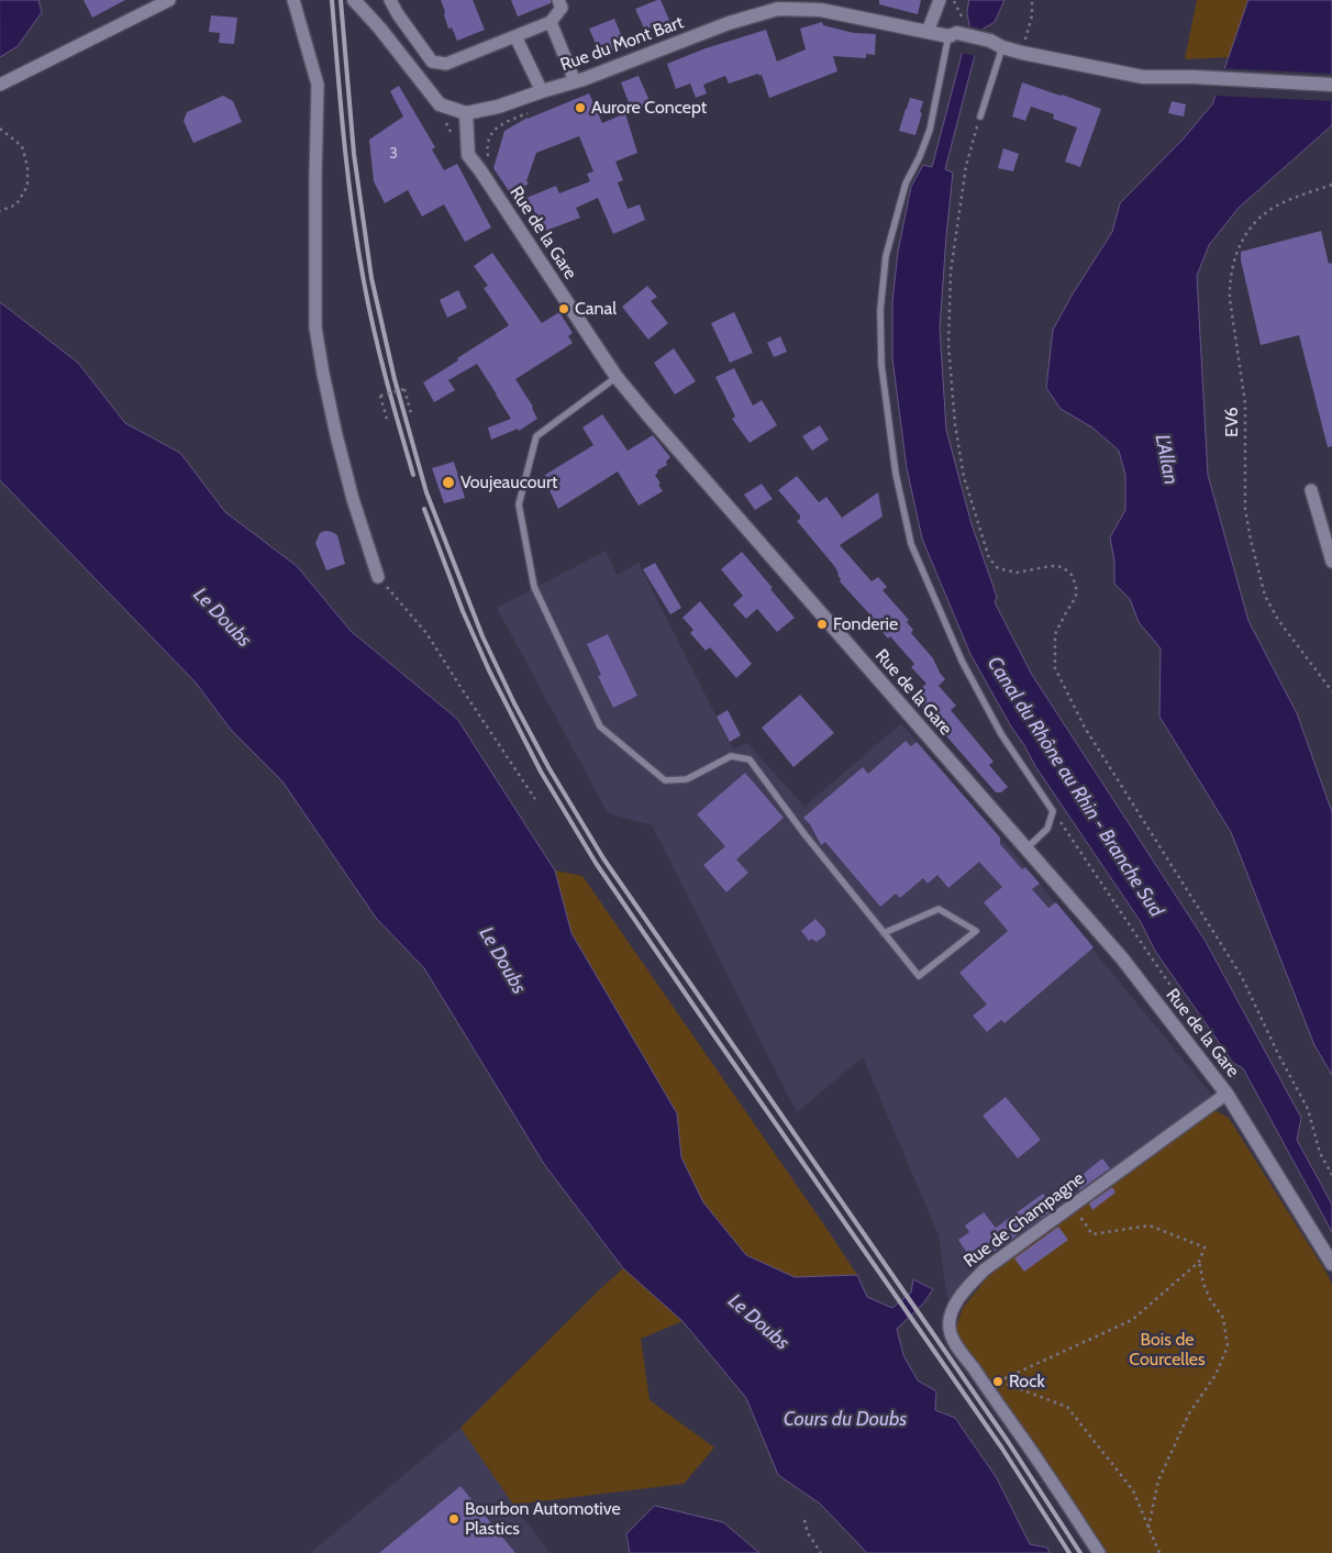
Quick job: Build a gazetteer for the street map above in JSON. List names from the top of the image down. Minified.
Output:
{"streets":{"main road":["Rue du Mont Bart","Rue de la Gare"],"street":["Rue de Champagne"],"path":["EV6"]},"crossings":[["Rue du Mont Bart","Rue de la Gare"],["Rue de la Gare","Rue de Champagne"]],"water":["L'Allan","Le Doubs","Canal du Rhône au Rhin - Branche Sud","Cours du Doubs"],"parks":["Bois de Courcelles"],"places":["Aurore Concept","Canal","Voujeaucourt","Fonderie","Rock","Bourbon Automotive Plastics"],"house_numbers":["3"]}
